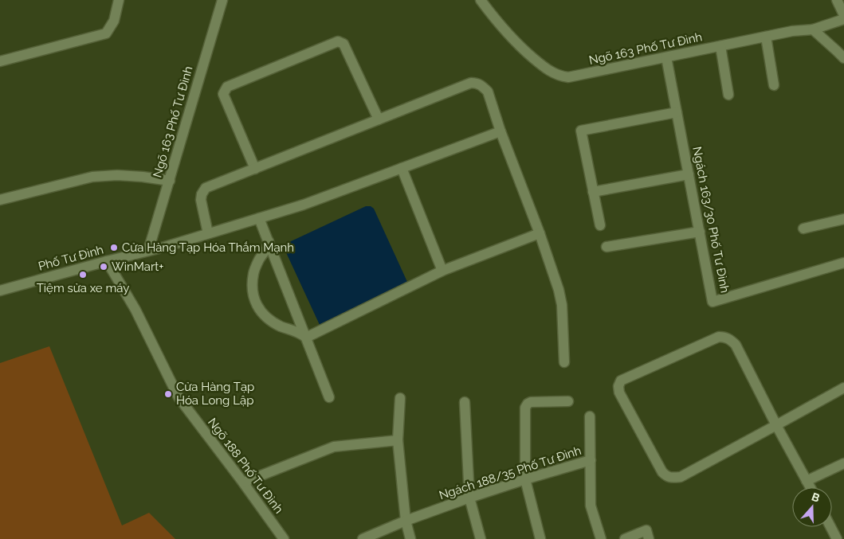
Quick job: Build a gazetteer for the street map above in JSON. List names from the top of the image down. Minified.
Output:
{"streets":{"street":["Ngõ 163 Phố Tư Đình","Ngách 163/30 Phố Tư Đình","Phố Tư Đình","Ngõ 188 Phố Tư Đình","Ngách 188/35 Phố Tư Đình"]},"crossings":[["Ngõ 163 Phố Tư Đình","Ngách 163/30 Phố Tư Đình"],["Ngõ 163 Phố Tư Đình","Phố Tư Đình"],["Phố Tư Đình","Ngõ 188 Phố Tư Đình"]],"places":["Cửa Hàng Tạp Hóa Thắm Mạnh","WinMart+","Tiệm sửa xe máy","Cửa Hàng Tạp Hóa Long Lập"],"north":"top"}
